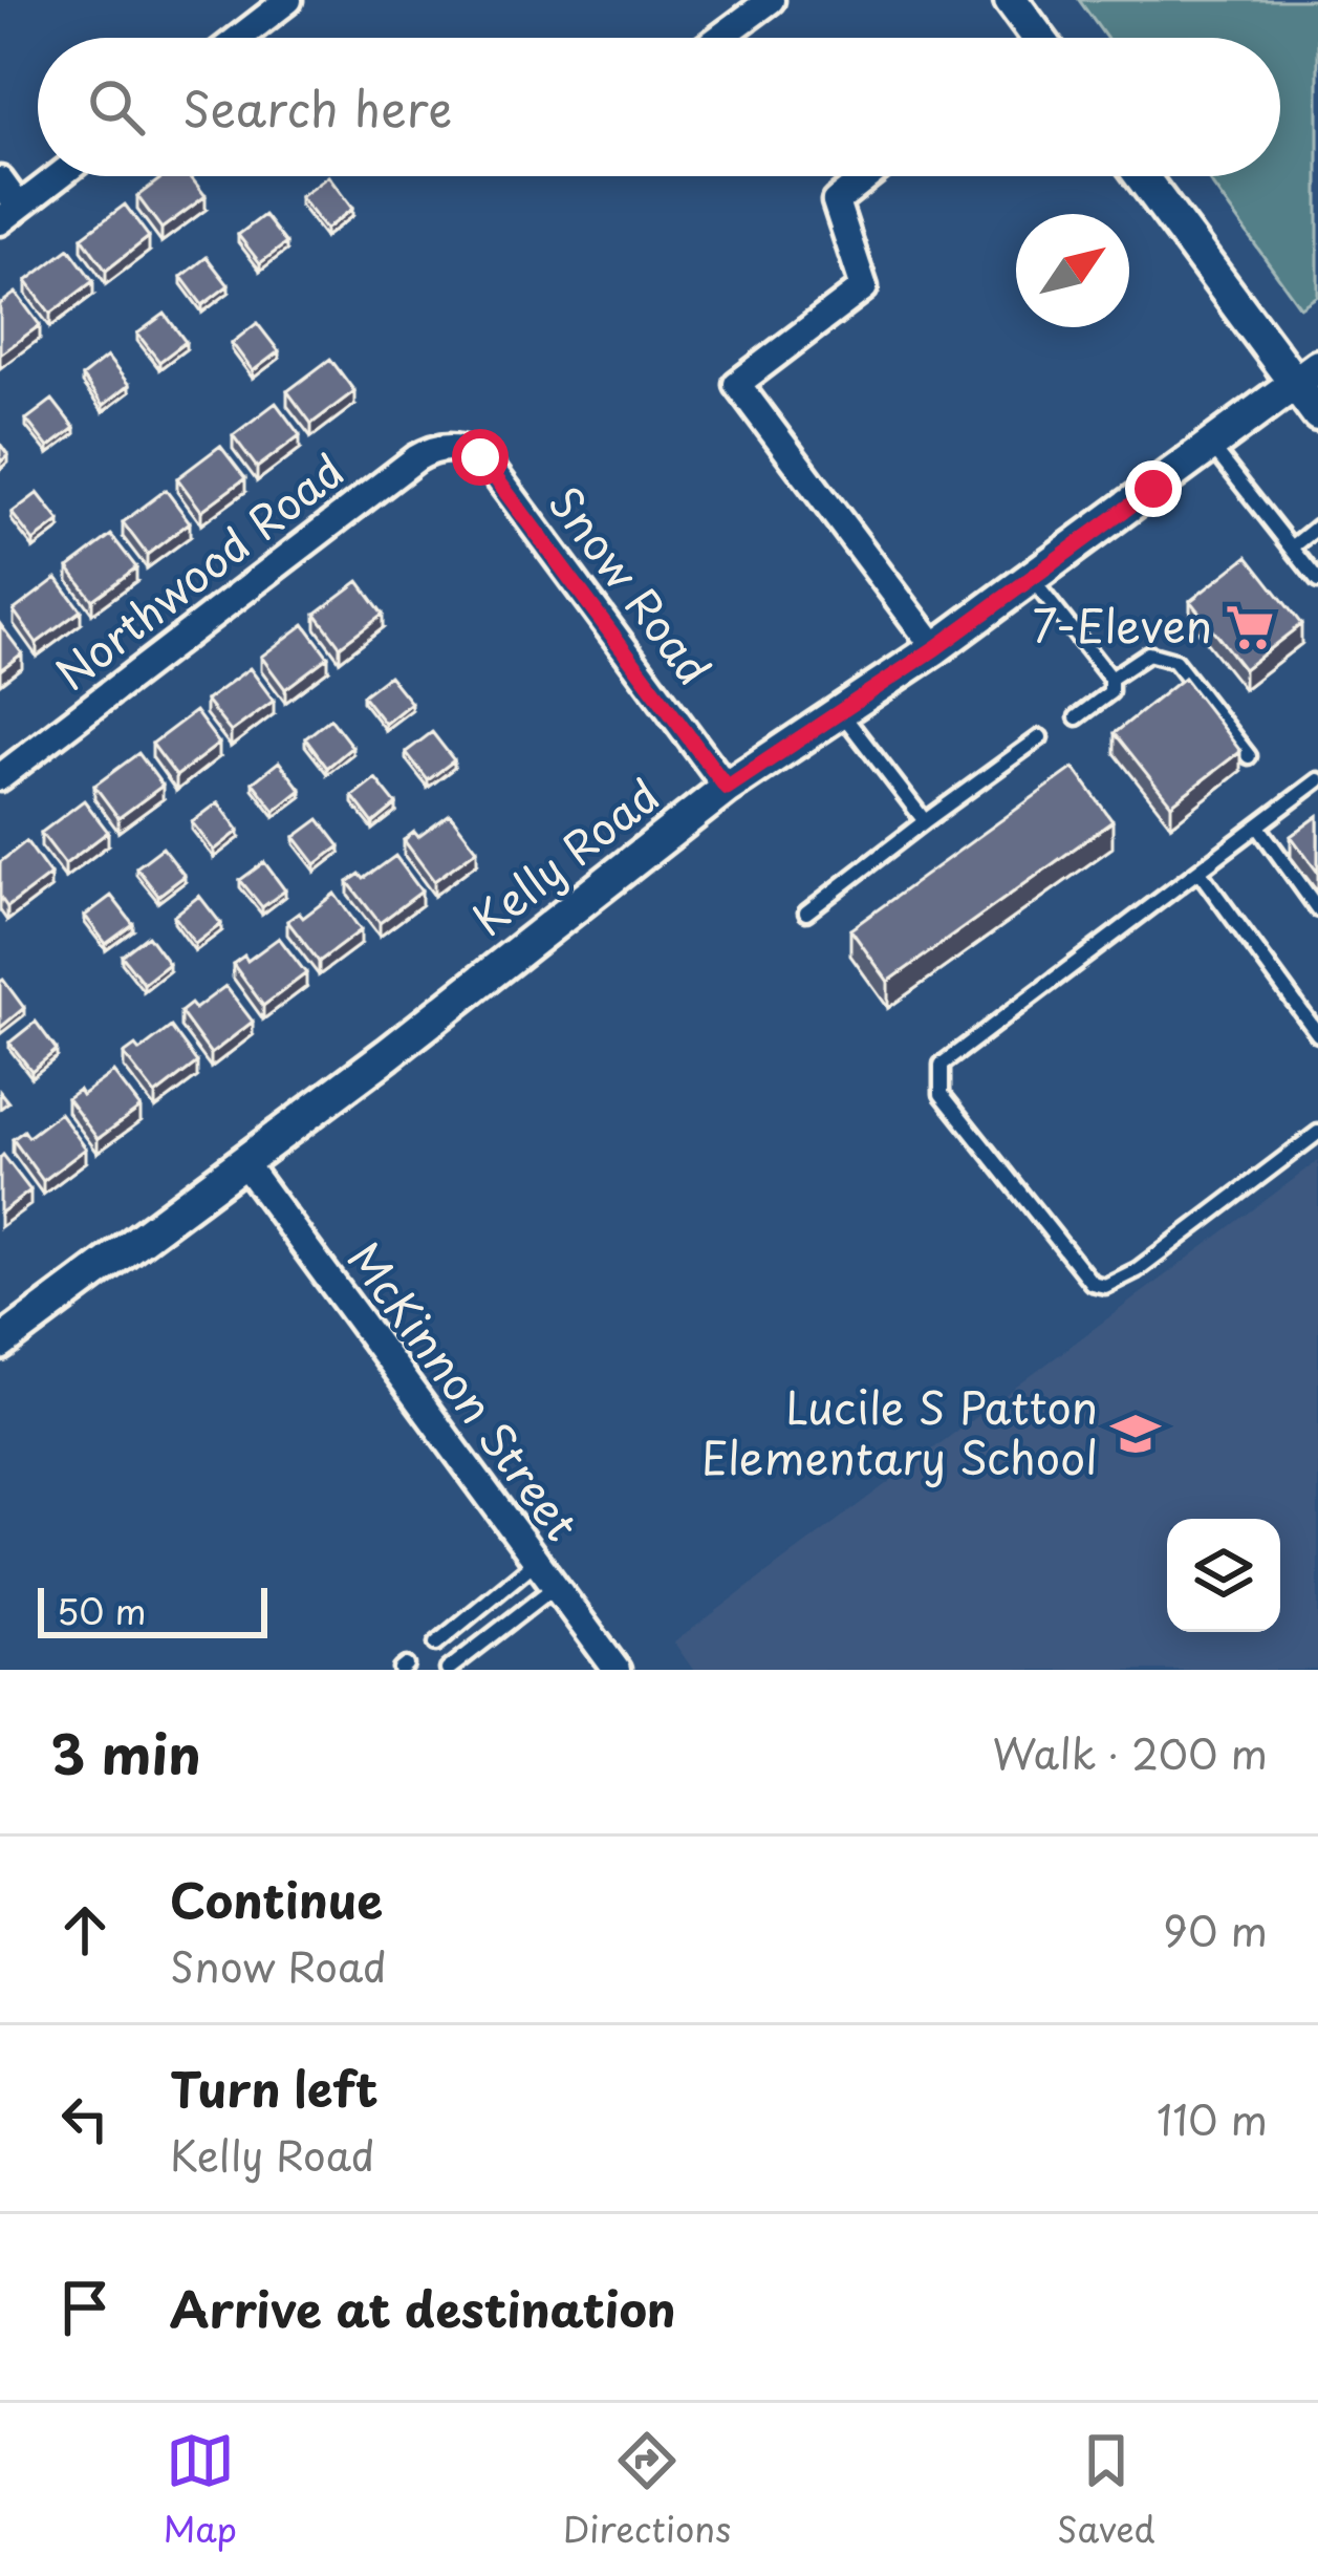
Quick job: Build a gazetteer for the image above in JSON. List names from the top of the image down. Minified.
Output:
{"streets":{"street":["Northwood Road","Snow Road","Kelly Road","McKinnon Street"]},"crossings":[["Northwood Road","Snow Road"],["Snow Road","Kelly Road"],["Kelly Road","McKinnon Street"]],"places":{"supermarket":["7-Eleven"],"school or university":["Lucile S Patton Elementary School"]},"scale_bar":"50 m","north":"top right","page":{"search":"Search here","scale":"50 m","heading":["3 min","Walk · 200 m"],"list":[["Continue","Snow Road","90 m"],["Turn left","Kelly Road","110 m"],"Arrive at destination"],"nav":["Map","Directions","Saved"]}}
